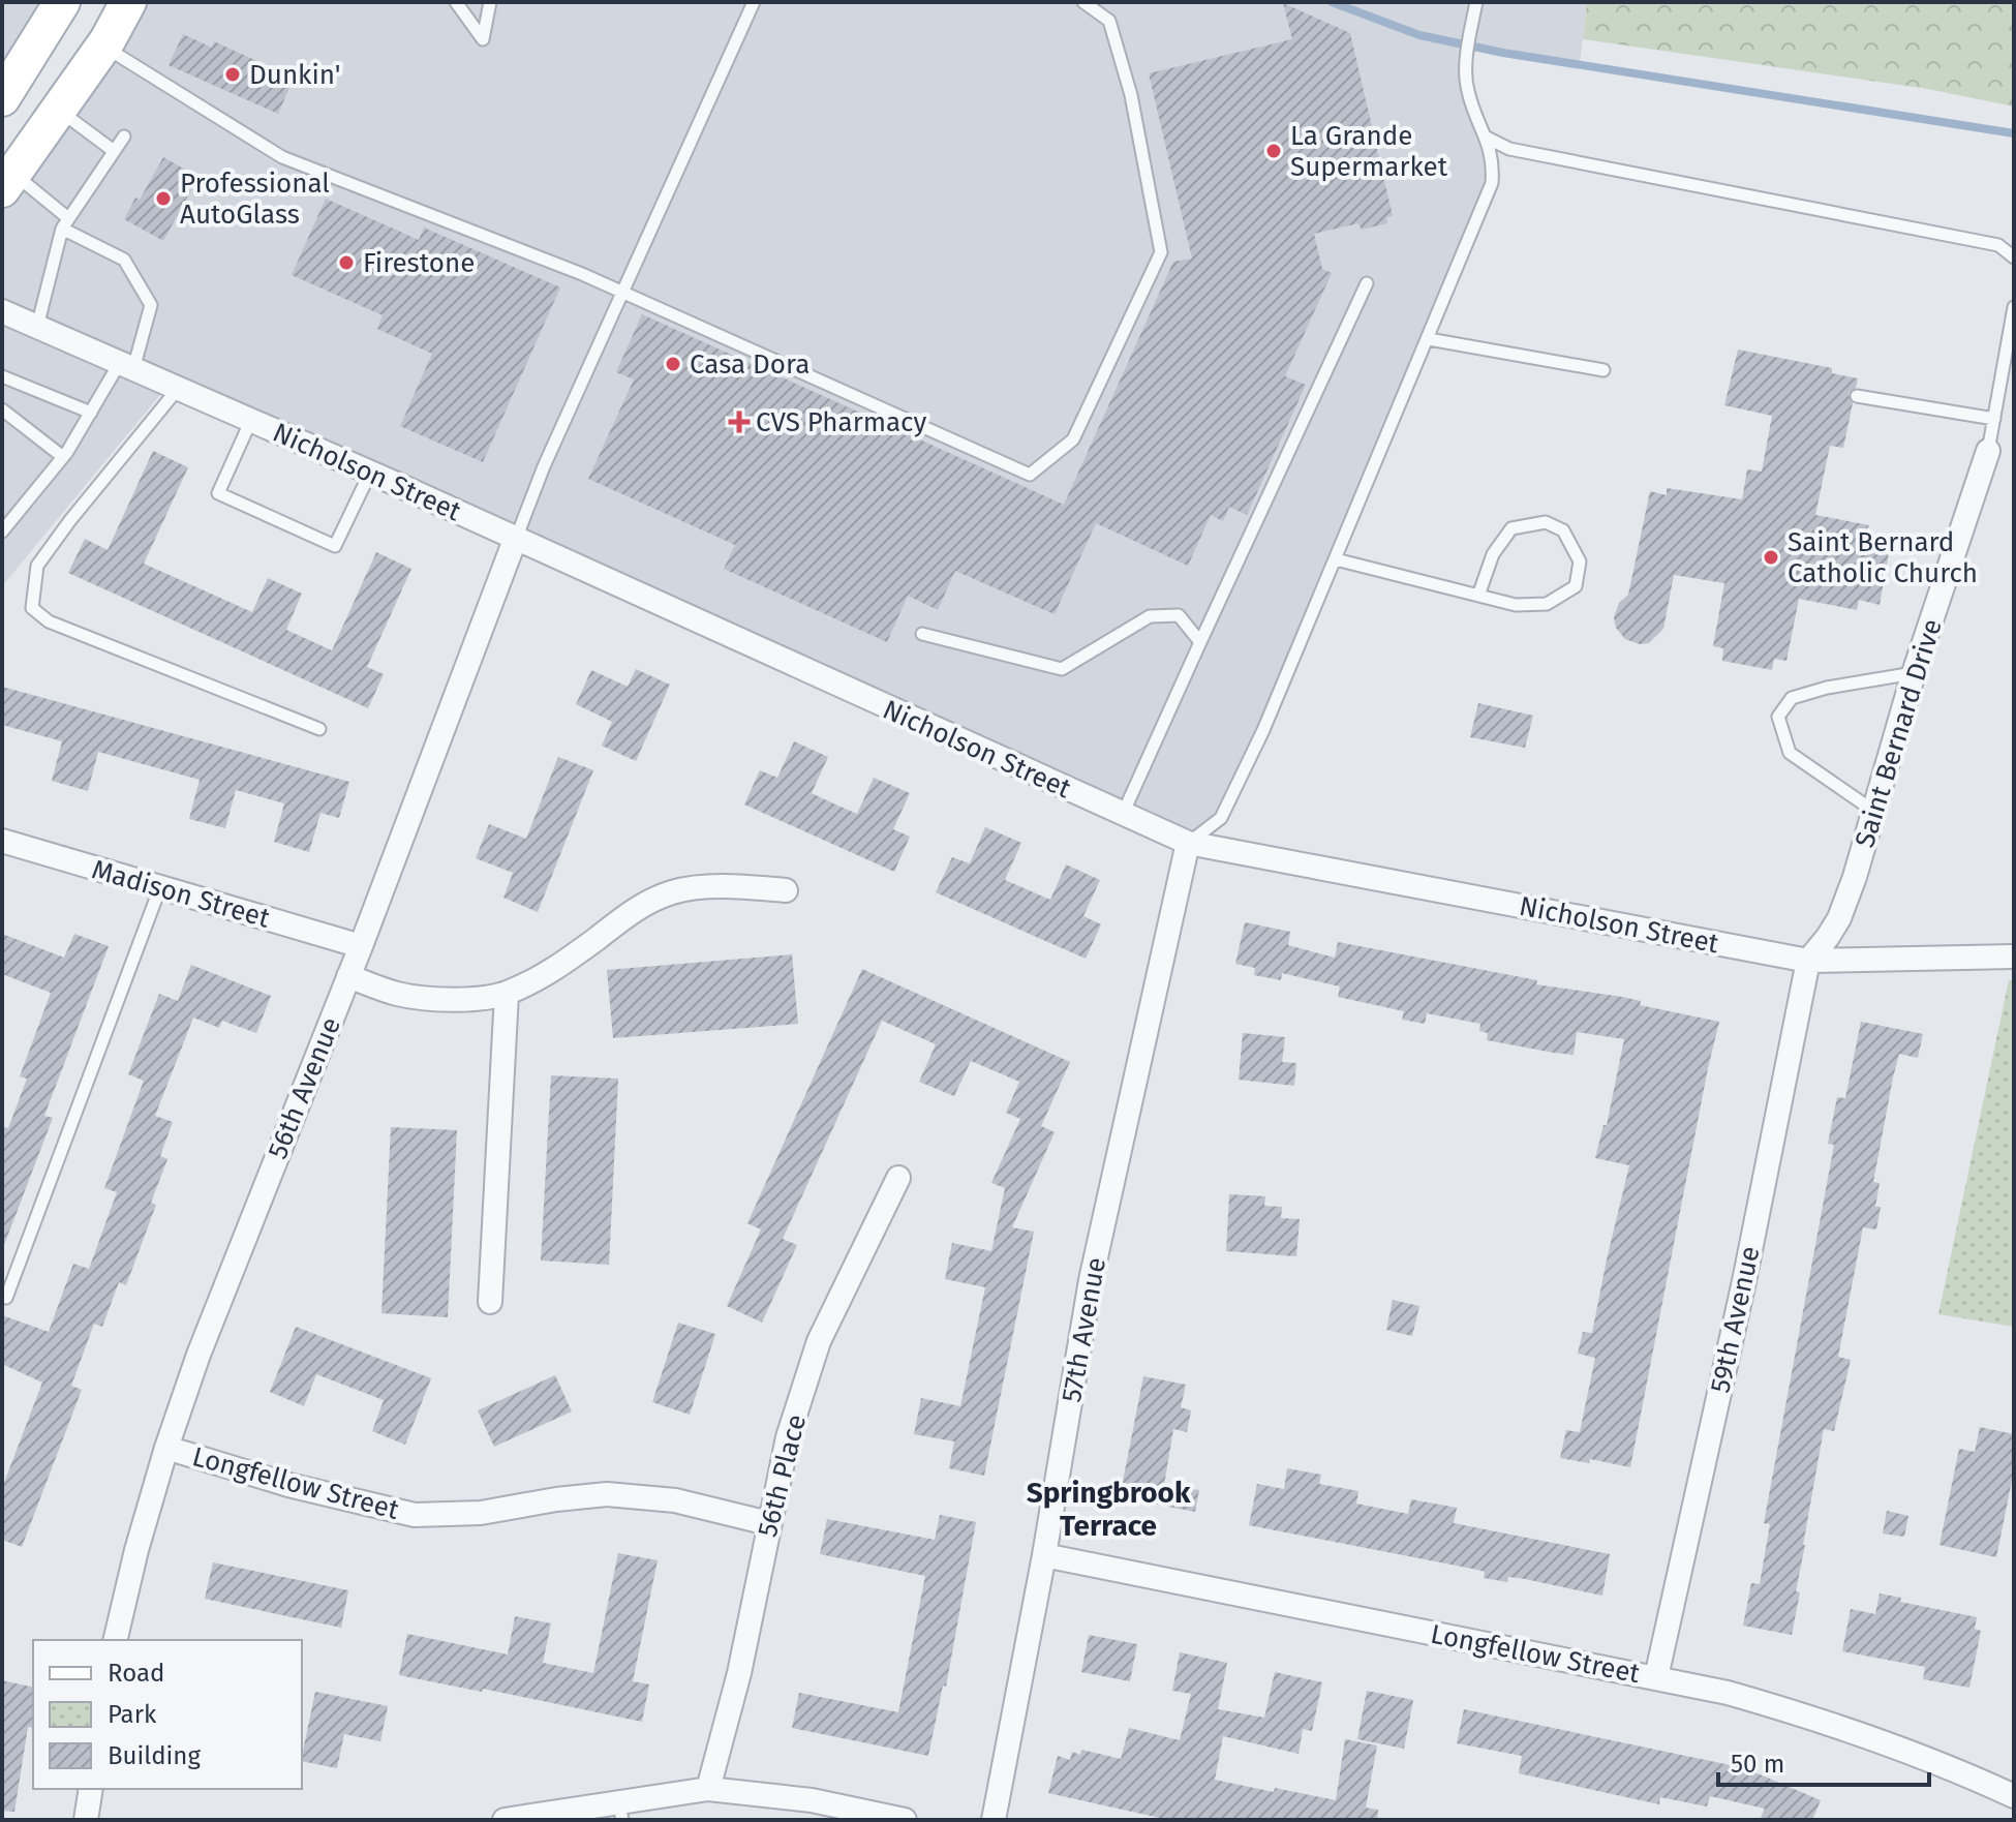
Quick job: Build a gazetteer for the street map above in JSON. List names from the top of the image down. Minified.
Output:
{"streets":{"street":["Nicholson Street","Saint Bernard Drive","Madison Street","56th Avenue","59th Avenue","57th Avenue","56th Place","Longfellow Street"]},"crossings":[["Nicholson Street","Saint Bernard Drive"],["Nicholson Street","56th Avenue"],["Nicholson Street","59th Avenue"],["Nicholson Street","57th Avenue"],["Saint Bernard Drive","59th Avenue"],["Madison Street","56th Avenue"],["56th Avenue","Longfellow Street"],["59th Avenue","Longfellow Street"],["57th Avenue","Longfellow Street"],["56th Place","Longfellow Street"]],"districts":["Springbrook Terrace"],"places":{"other":["Dunkin'","La Grande Supermarket","Professional AutoGlass","Firestone","Casa Dora","Saint Bernard Catholic Church"],"health":["CVS Pharmacy"]},"legend":["Road","Park","Building"],"scale_bar":"50 m"}
